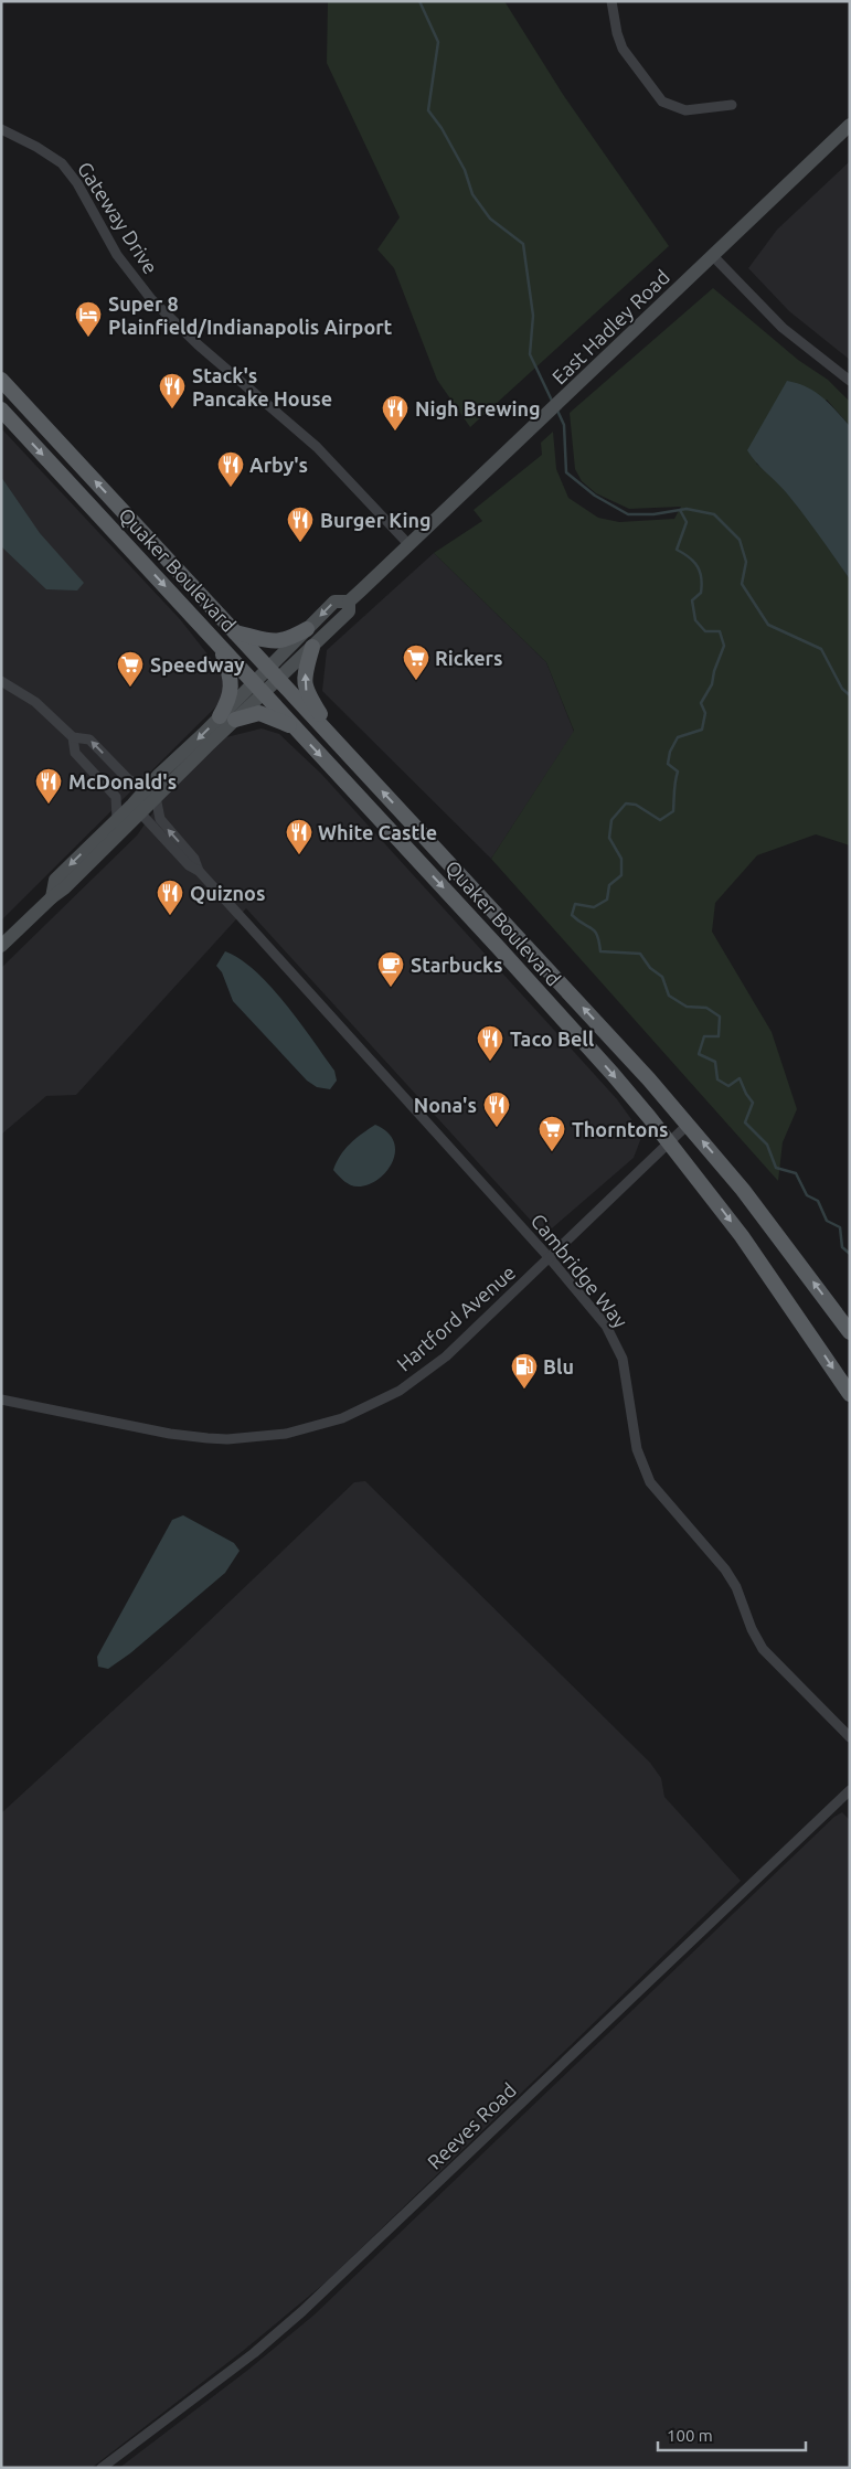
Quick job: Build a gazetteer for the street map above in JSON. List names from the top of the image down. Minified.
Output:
{"streets":{"main road":["Quaker Boulevard"],"street":["Gateway Drive","East Hadley Road","Cambridge Way","Hartford Avenue","Reeves Road"]},"crossings":[["Gateway Drive","East Hadley Road"],["East Hadley Road","Quaker Boulevard"],["East Hadley Road","Cambridge Way"],["Quaker Boulevard","Hartford Avenue"],["Cambridge Way","Hartford Avenue"]],"places":{"hotel":["Super 8 Plainfield/Indianapolis Airport"],"restaurant":["Stack's Pancake House","Nigh Brewing","Arby's","Burger King","McDonald's","White Castle","Quiznos","Taco Bell","Nona's"],"supermarket":["Rickers","Speedway","Thorntons"],"cafe":["Starbucks"],"fuel station":["Blu"]},"scale_bar":"100 m"}
